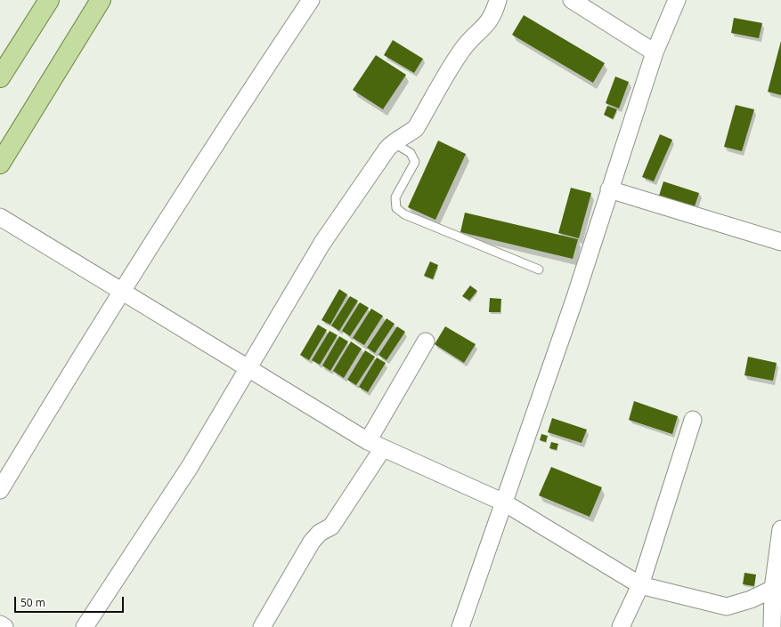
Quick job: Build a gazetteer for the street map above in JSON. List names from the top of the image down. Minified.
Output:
{"scale_bar":"50 m"}
